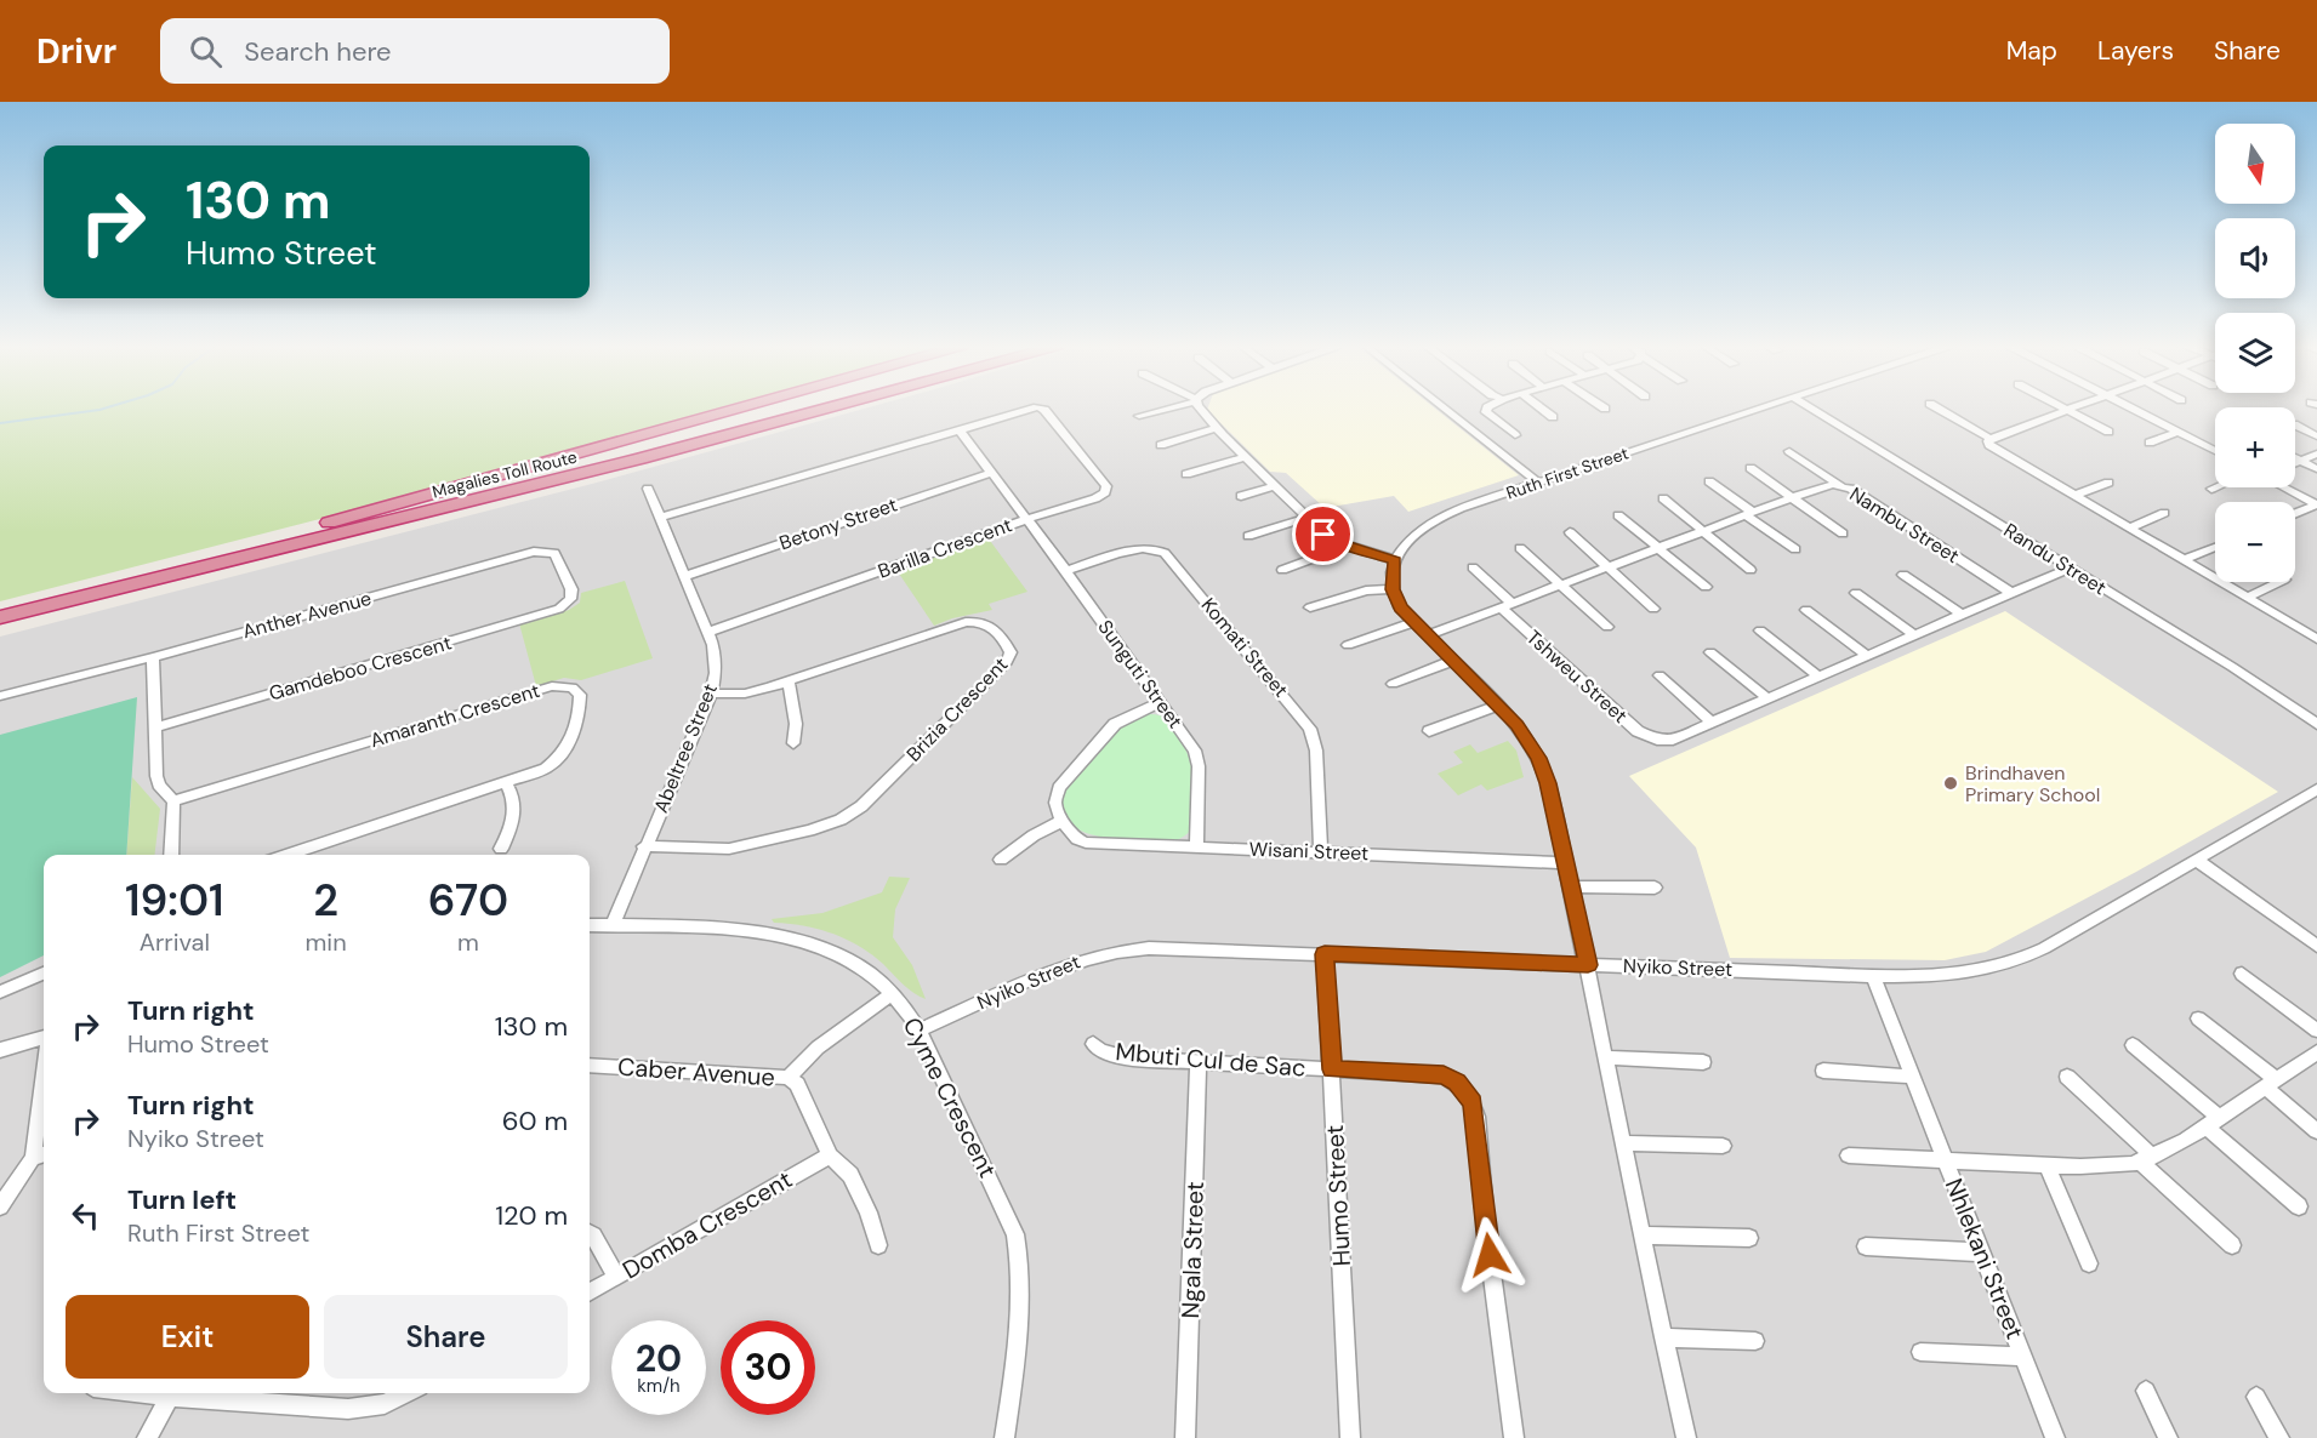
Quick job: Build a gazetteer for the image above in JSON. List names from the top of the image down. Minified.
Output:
{"streets":{"highway":["Magalies Toll Route"],"street":["Ruth First Street","Betony Street","Nambu Street","Barilla Crescent","Randu Street","Anther Avenue","Komati Street","Gamdeboo Crescent","Sunguti Street","Tshweu Street","Brizia Crescent","Amaranth Crescent","Abeltree Street","Wisani Street","Nyiko Street","Mbuti Cul de Sac","Caber Avenue","Cyme Crescent","Humo Street","Domba Crescent","Ngala Street","Nhlekani Street"]},"crossings":[["Betony Street","Barilla Crescent"],["Betony Street","Abeltree Street"],["Nambu Street","Tshweu Street"],["Barilla Crescent","Sunguti Street"],["Barilla Crescent","Abeltree Street"],["Anther Avenue","Gamdeboo Crescent"],["Komati Street","Sunguti Street"],["Komati Street","Wisani Street"],["Sunguti Street","Wisani Street"],["Brizia Crescent","Abeltree Street"],["Abeltree Street","Cyme Crescent"],["Nyiko Street","Cyme Crescent"],["Nyiko Street","Humo Street"],["Nyiko Street","Nhlekani Street"],["Mbuti Cul de Sac","Humo Street"],["Mbuti Cul de Sac","Ngala Street"],["Caber Avenue","Domba Crescent"]],"places":["Brindhaven Primary School"],"north":"bottom","page":{"header":"Drivr","search":"Search here","nav":["Map","Layers","Share"],"map_buttons":["+","−"],"turn":["130 m","Humo Street"],"eta":["19:01","Arrival","2","min","670","m"],"list":[{"name":"Turn right","note":"Humo Street","value":"130 m"},{"name":"Turn right","note":"Nyiko Street","value":"60 m"},{"name":"Turn left","note":"Ruth First Street","value":"120 m"}],"buttons":["Exit","Share"],"speed":"20 km/h","limit":"30"}}
